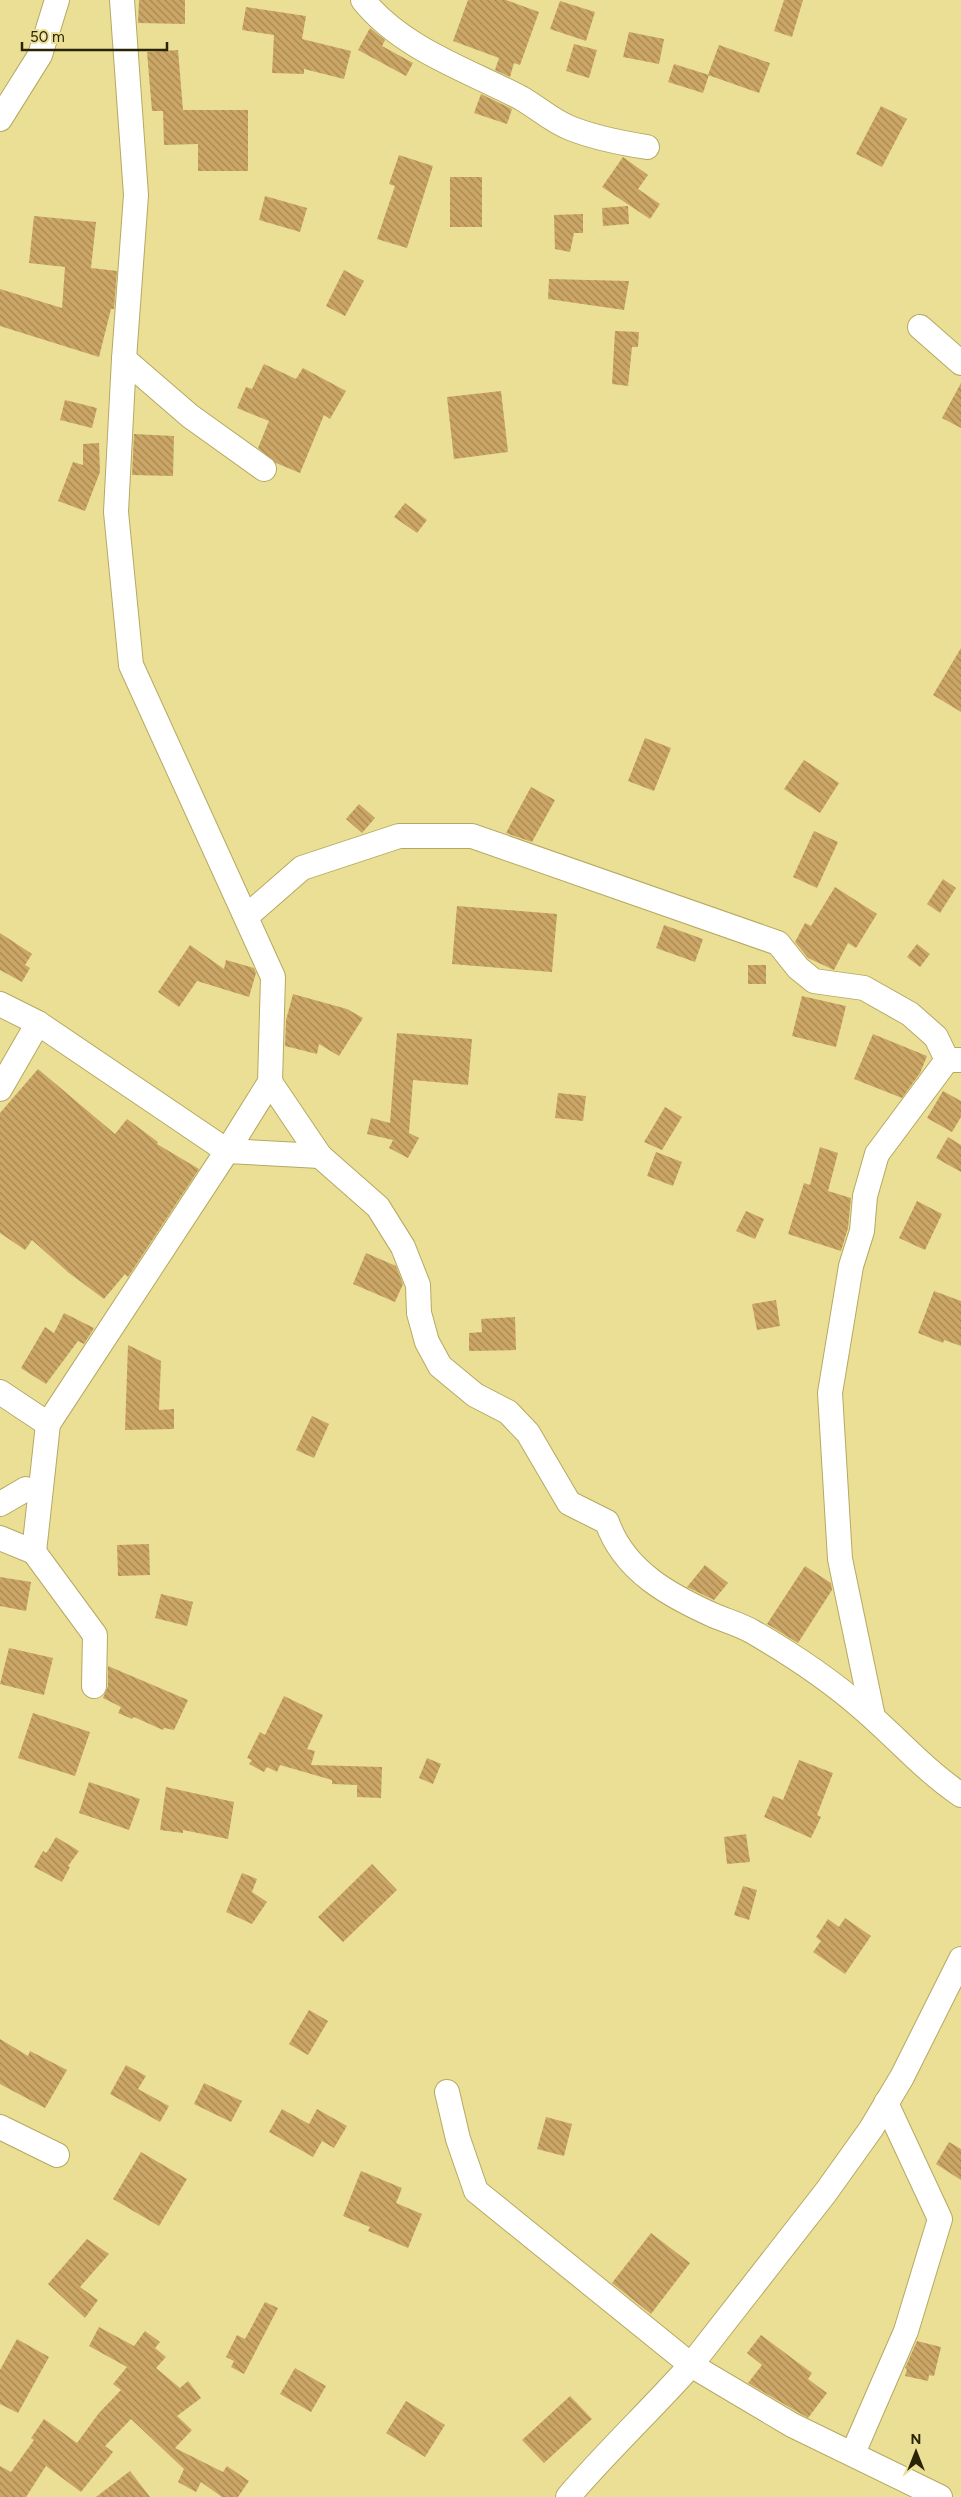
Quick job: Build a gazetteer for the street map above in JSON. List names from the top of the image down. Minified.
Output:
{"scale_bar":"50 m","north":"top"}
